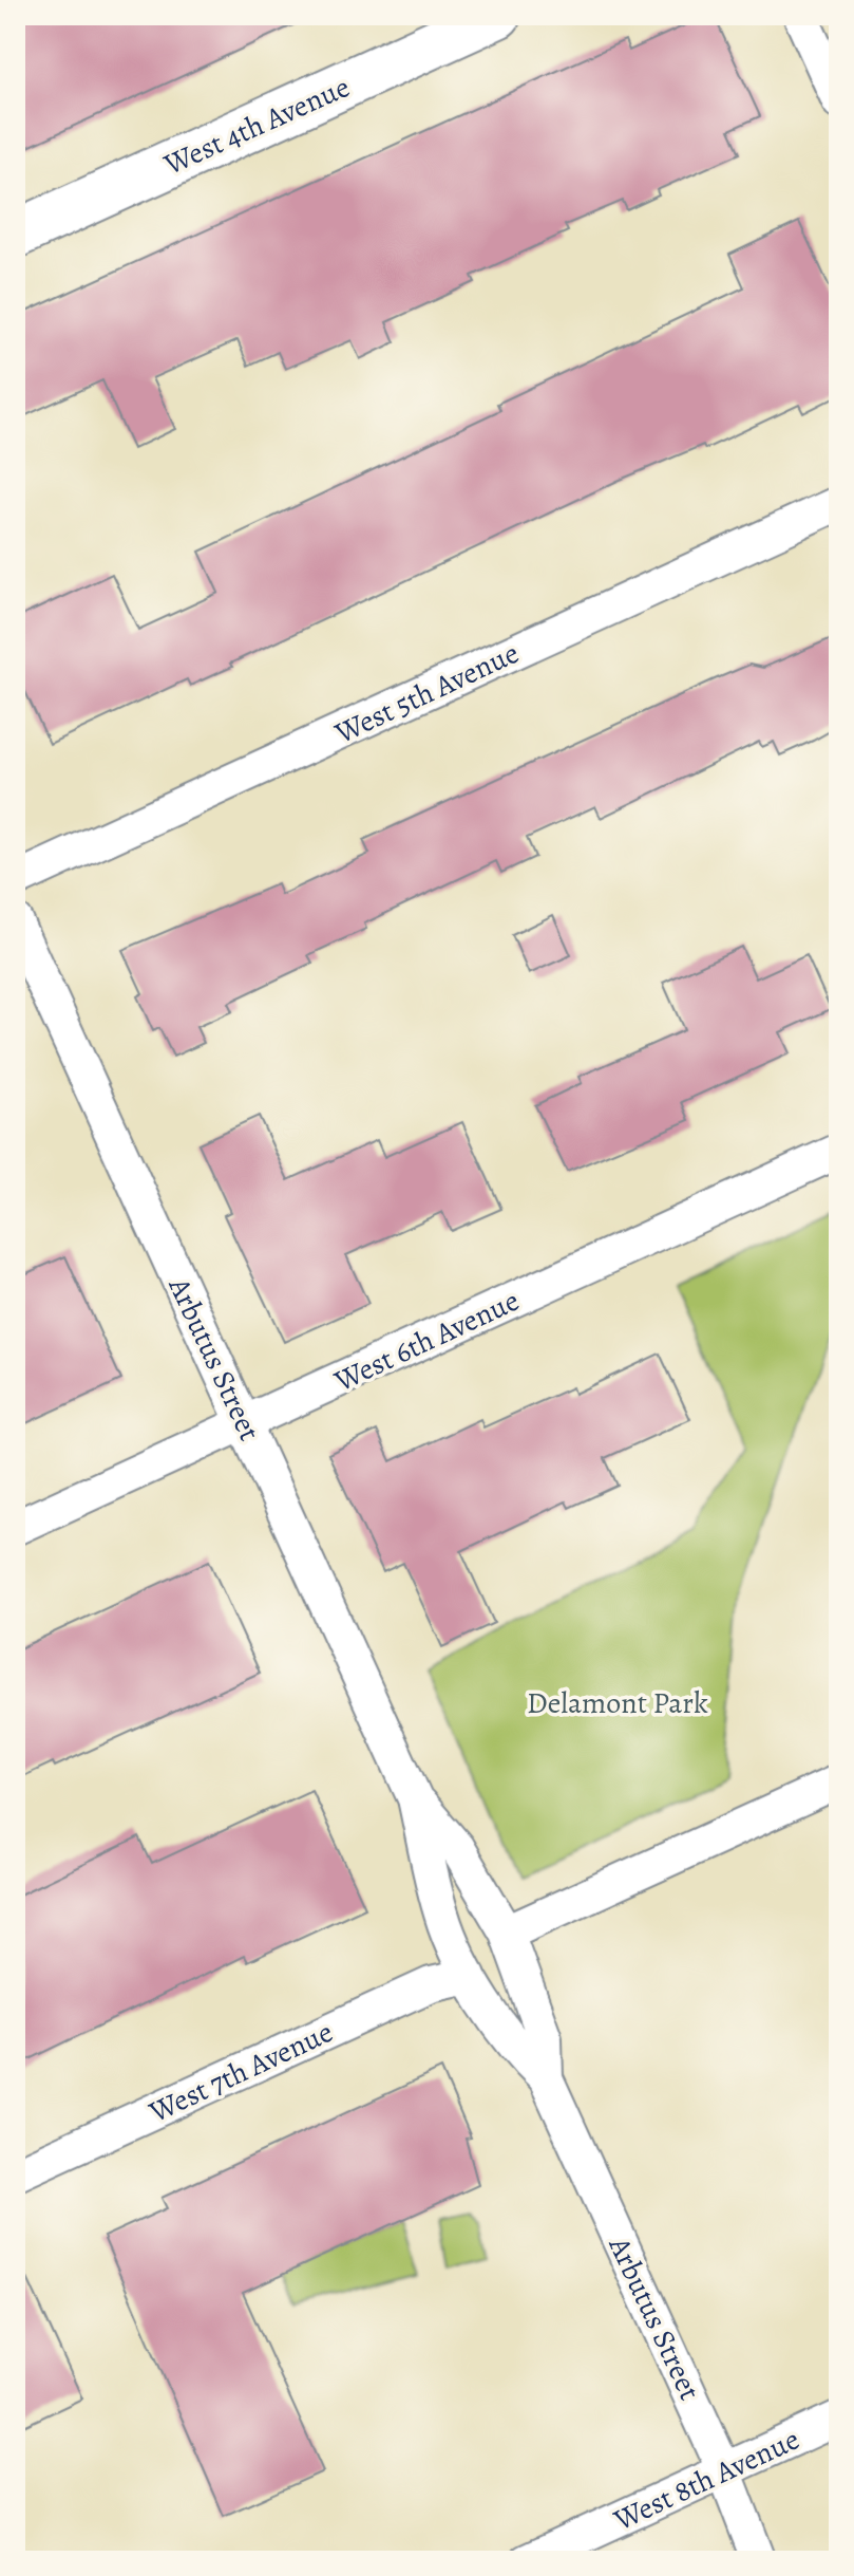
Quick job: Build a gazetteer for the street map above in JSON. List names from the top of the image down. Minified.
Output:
{"streets":{"main road":["West 4th Avenue"],"street":["West 5th Avenue","West 6th Avenue","Arbutus Street","West 7th Avenue","West 8th Avenue"]},"crossings":[["West 6th Avenue","Arbutus Street"],["Arbutus Street","West 7th Avenue"],["Arbutus Street","West 8th Avenue"]],"parks":["Delamont Park"]}
